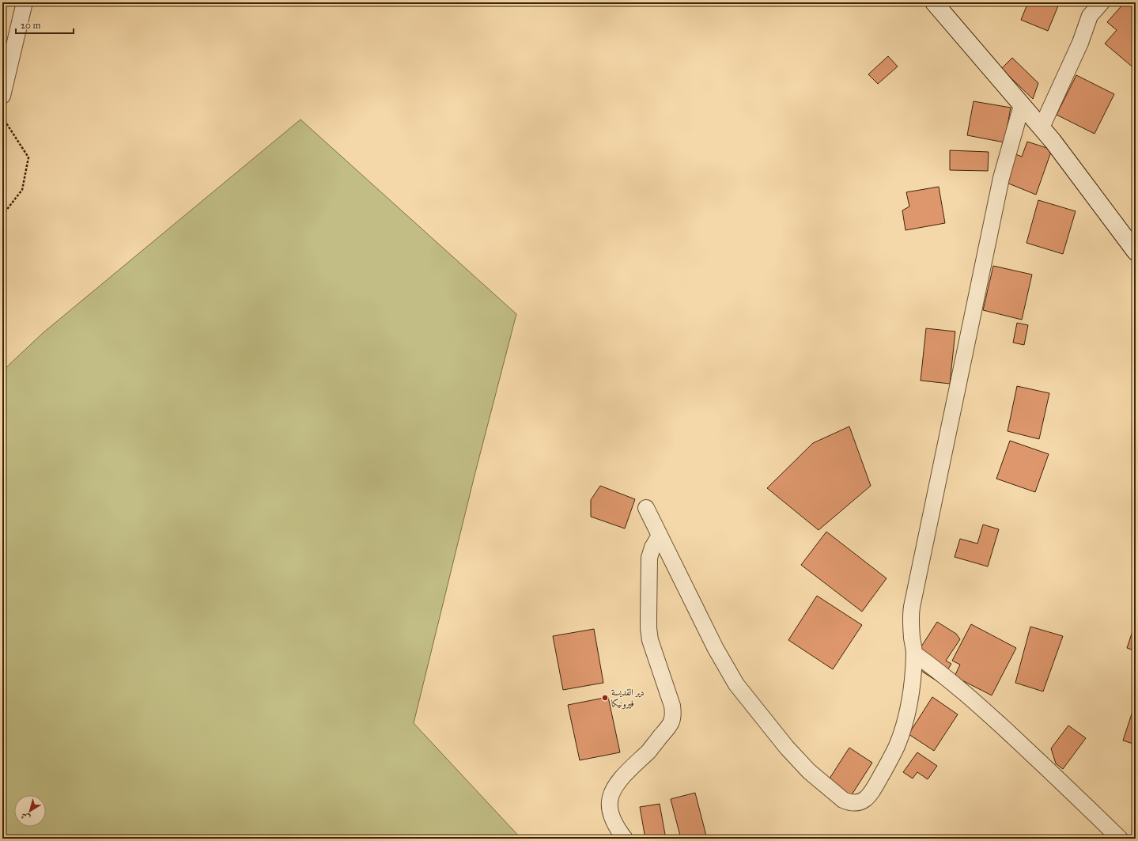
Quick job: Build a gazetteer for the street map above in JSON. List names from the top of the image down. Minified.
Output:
{"places":["دير القديسة فيرونيكا"],"scale_bar":"20 m","north":"bottom left"}
